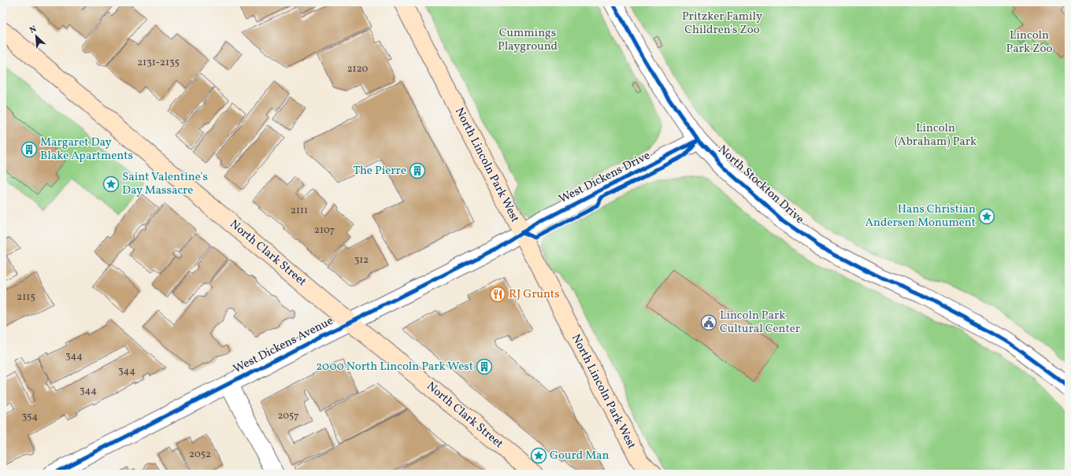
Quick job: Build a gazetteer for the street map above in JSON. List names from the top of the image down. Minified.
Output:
{"streets":{"main road":["North Lincoln Park West","North Clark Street"],"street":["West Dickens Drive","North Stockton Drive","West Dickens Avenue"]},"crossings":[["North Lincoln Park West","West Dickens Drive"],["North Lincoln Park West","West Dickens Avenue"],["West Dickens Drive","North Stockton Drive"],["West Dickens Drive","West Dickens Avenue"],["North Clark Street","West Dickens Avenue"]],"parks":["Pritzker Family Children's Zoo","Cummings Playground","Lincoln Park Zoo","Lincoln (Abraham) Park"],"places":{"building":["Margaret Day Blake Apartments","The Pierre","2000 North Lincoln Park West"],"place":["Saint Valentine's Day Massacre","Hans Christian Andersen Monument","Gourd Man"],"restaurant":["RJ Grunts"],"public building":["Lincoln Park Cultural Center"]},"house_numbers":["2131-2135","2120","2111","2107","312","2115","344","344","344","2057","354","2052"],"north":"top left"}
